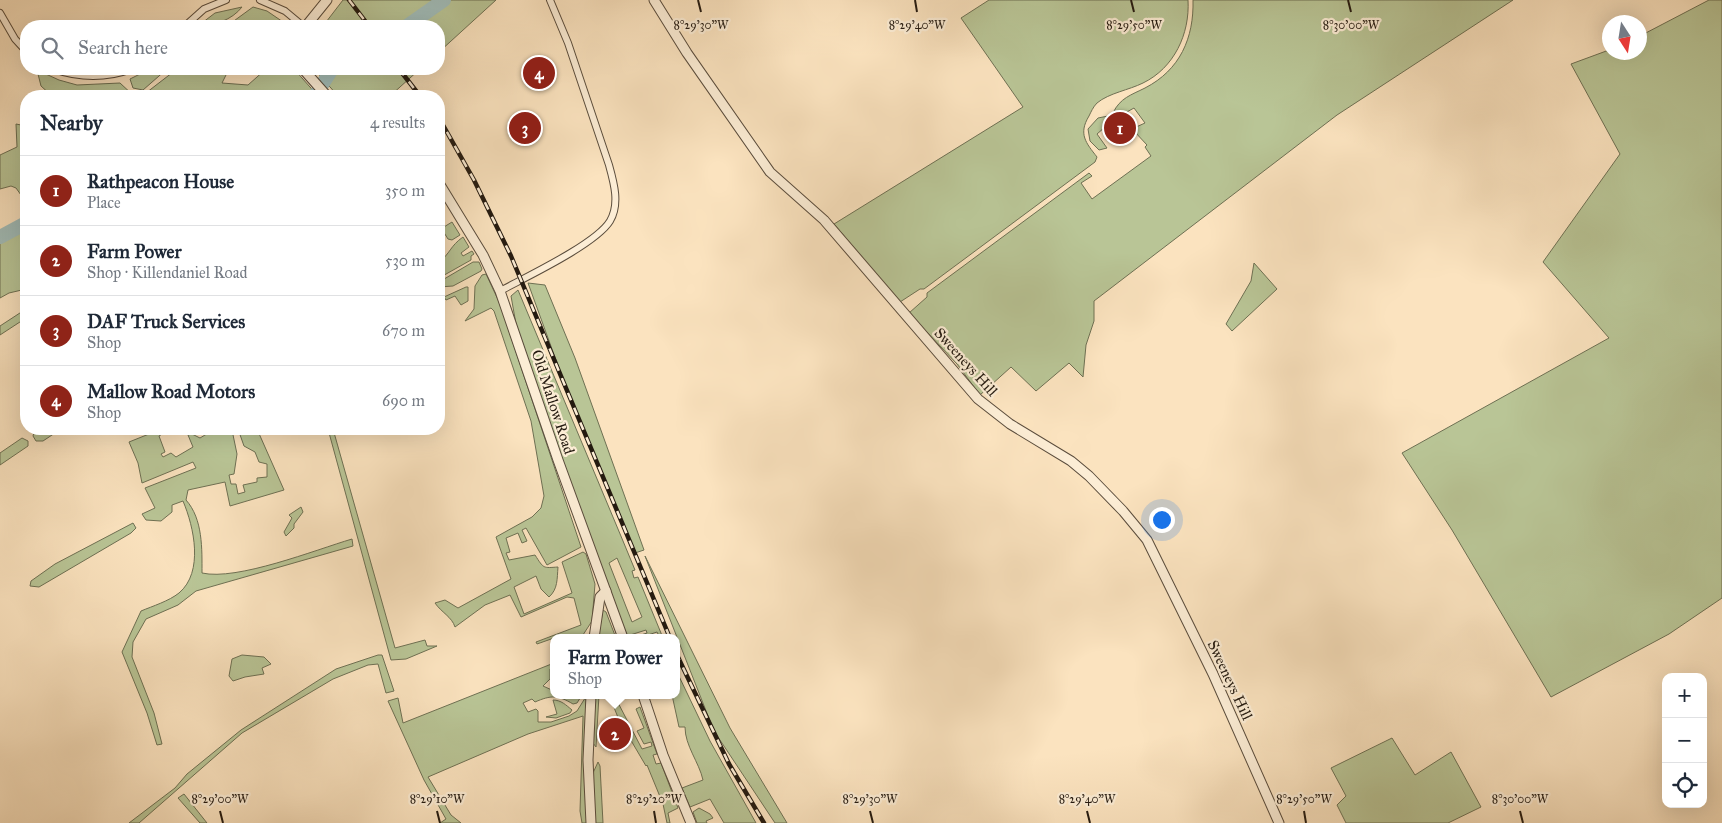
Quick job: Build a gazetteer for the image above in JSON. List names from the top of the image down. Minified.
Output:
{"streets":{"street":["Sweeneys Hill","Old Mallow Road"]},"north":"bottom","page":{"search":"Search here","pins":["4","1","3","2"],"heading":["Nearby","4 results"],"list":[{"mark":"1","name":"Rathpeacon House","note":"Place","value":"350 m"},{"mark":"2","name":"Farm Power","note":"Shop · Killendaniel Road","value":"530 m"},{"mark":"3","name":"DAF Truck Services","note":"Shop","value":"670 m"},{"mark":"4","name":"Mallow Road Motors","note":"Shop","value":"690 m"}],"popup":["Farm Power","Shop"],"map_buttons":["+","−"]},"coordinates":["8°29'30\"W","8°29'40\"W","8°29'50\"W","8°30'00\"W","8°29'00\"W","8°29'10\"W","8°29'20\"W"]}
